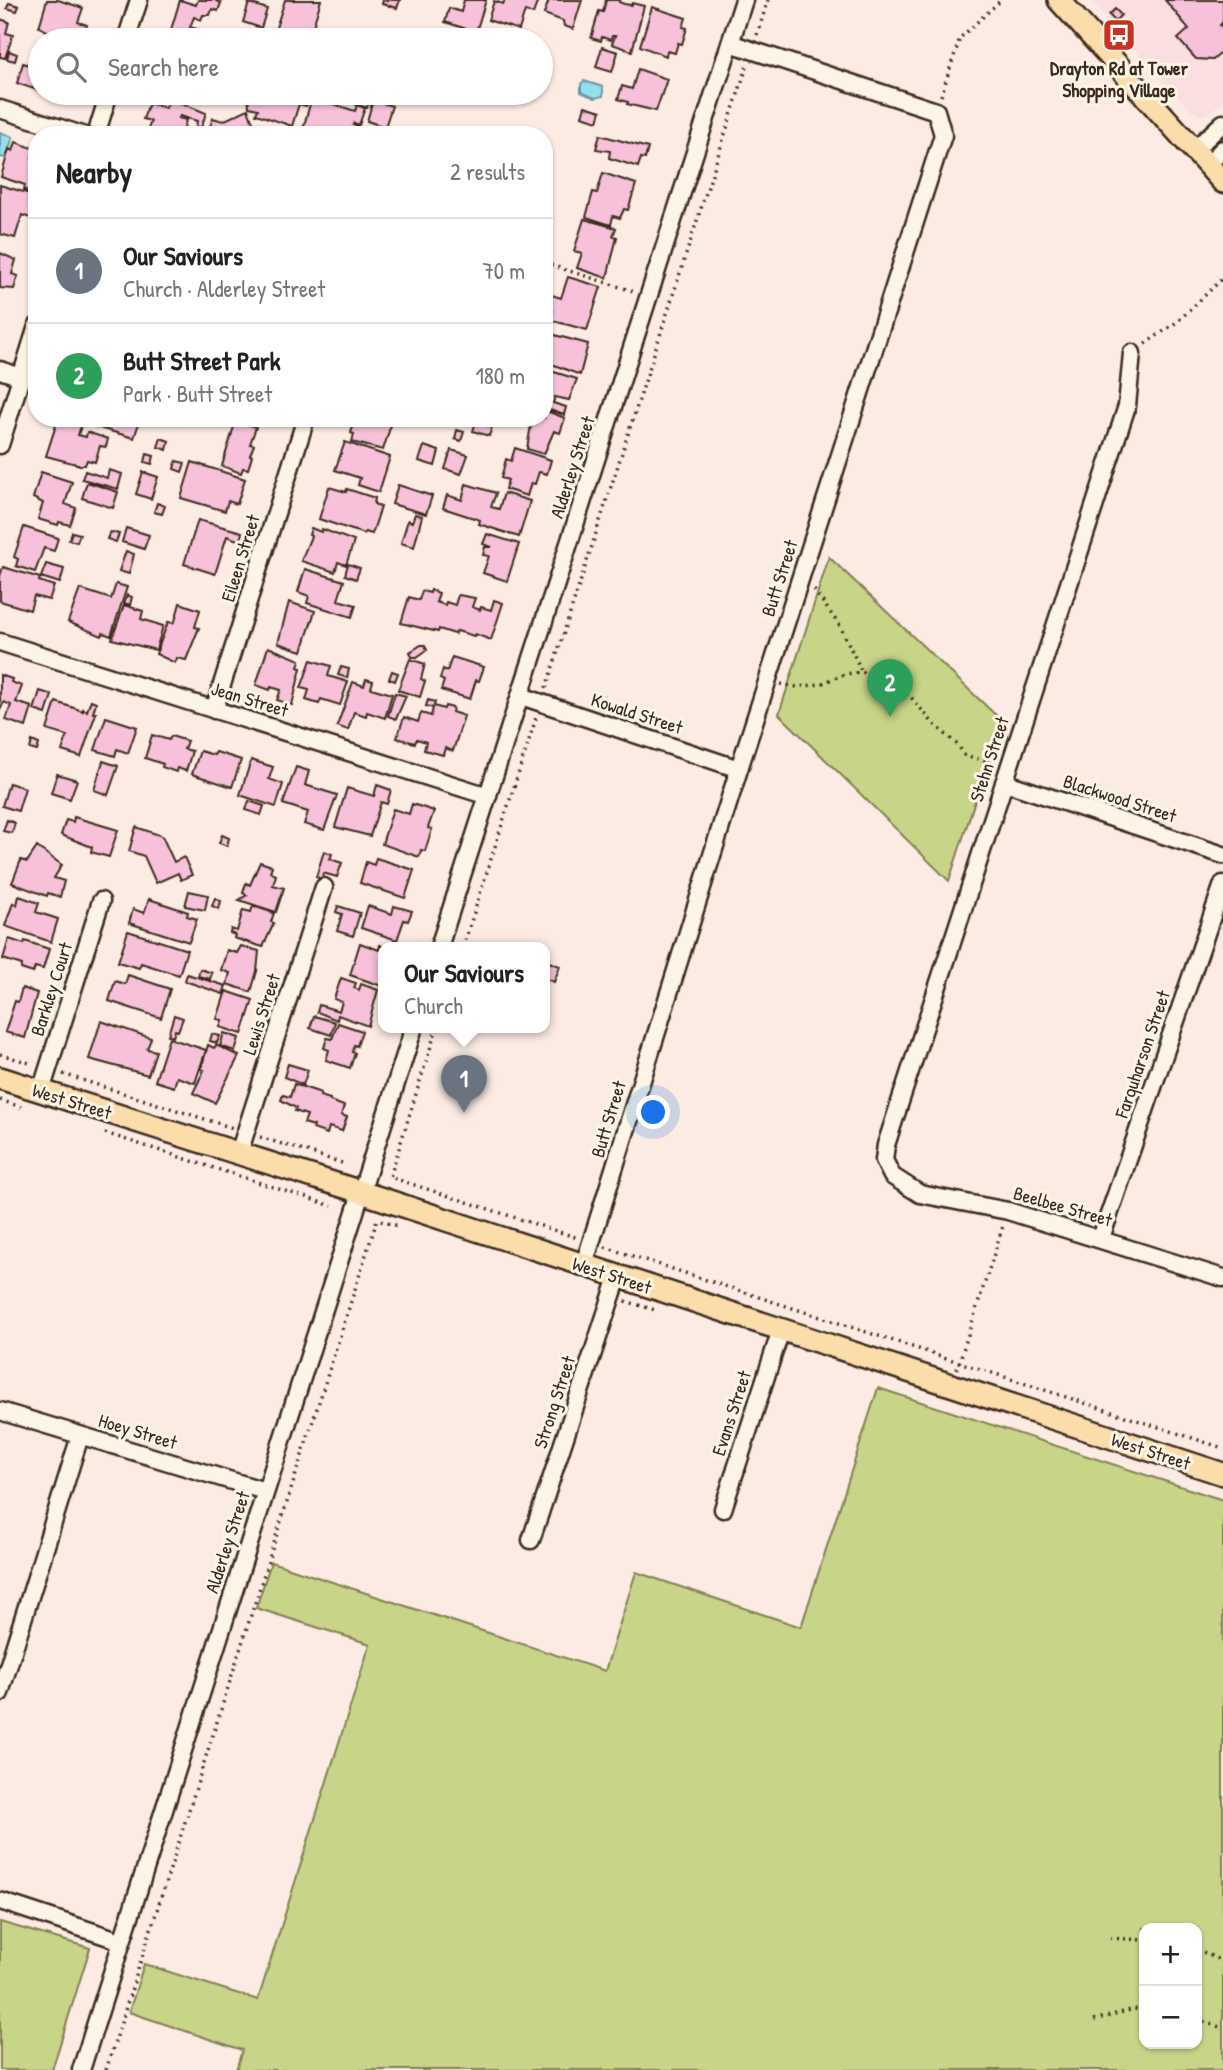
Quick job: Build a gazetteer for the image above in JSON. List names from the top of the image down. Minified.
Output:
{"streets":{"main road":["West Street"],"street":["Alderley Street","Eileen Street","Butt Street","Jean Street","Kowald Street","Stehn Street","Blackwood Street","Barkley Court","Lewis Street","Farquharson Street","Beelbee Street","Strong Street","Evans Street","Hoey Street"]},"crossings":[["Alderley Street","Jean Street"],["Alderley Street","Kowald Street"],["Alderley Street","West Street"],["Alderley Street","Hoey Street"],["Eileen Street","Jean Street"],["Butt Street","Kowald Street"],["Butt Street","West Street"],["Stehn Street","Blackwood Street"],["Stehn Street","Beelbee Street"],["Barkley Court","West Street"],["Lewis Street","West Street"],["Farquharson Street","Beelbee Street"],["West Street","Strong Street"],["West Street","Evans Street"]],"places":{"bus stop":["Drayton Rd at Tower Shopping Village"]},"page":{"search":"Search here","heading":["Nearby","2 results"],"list":[{"mark":"1","name":"Our Saviours","note":"Church · Alderley Street","value":"70 m"},{"mark":"2","name":"Butt Street Park","note":"Park · Butt Street","value":"180 m"}],"pins":["2","1"],"popup":["Our Saviours","Church"],"map_buttons":["+","−"]}}
